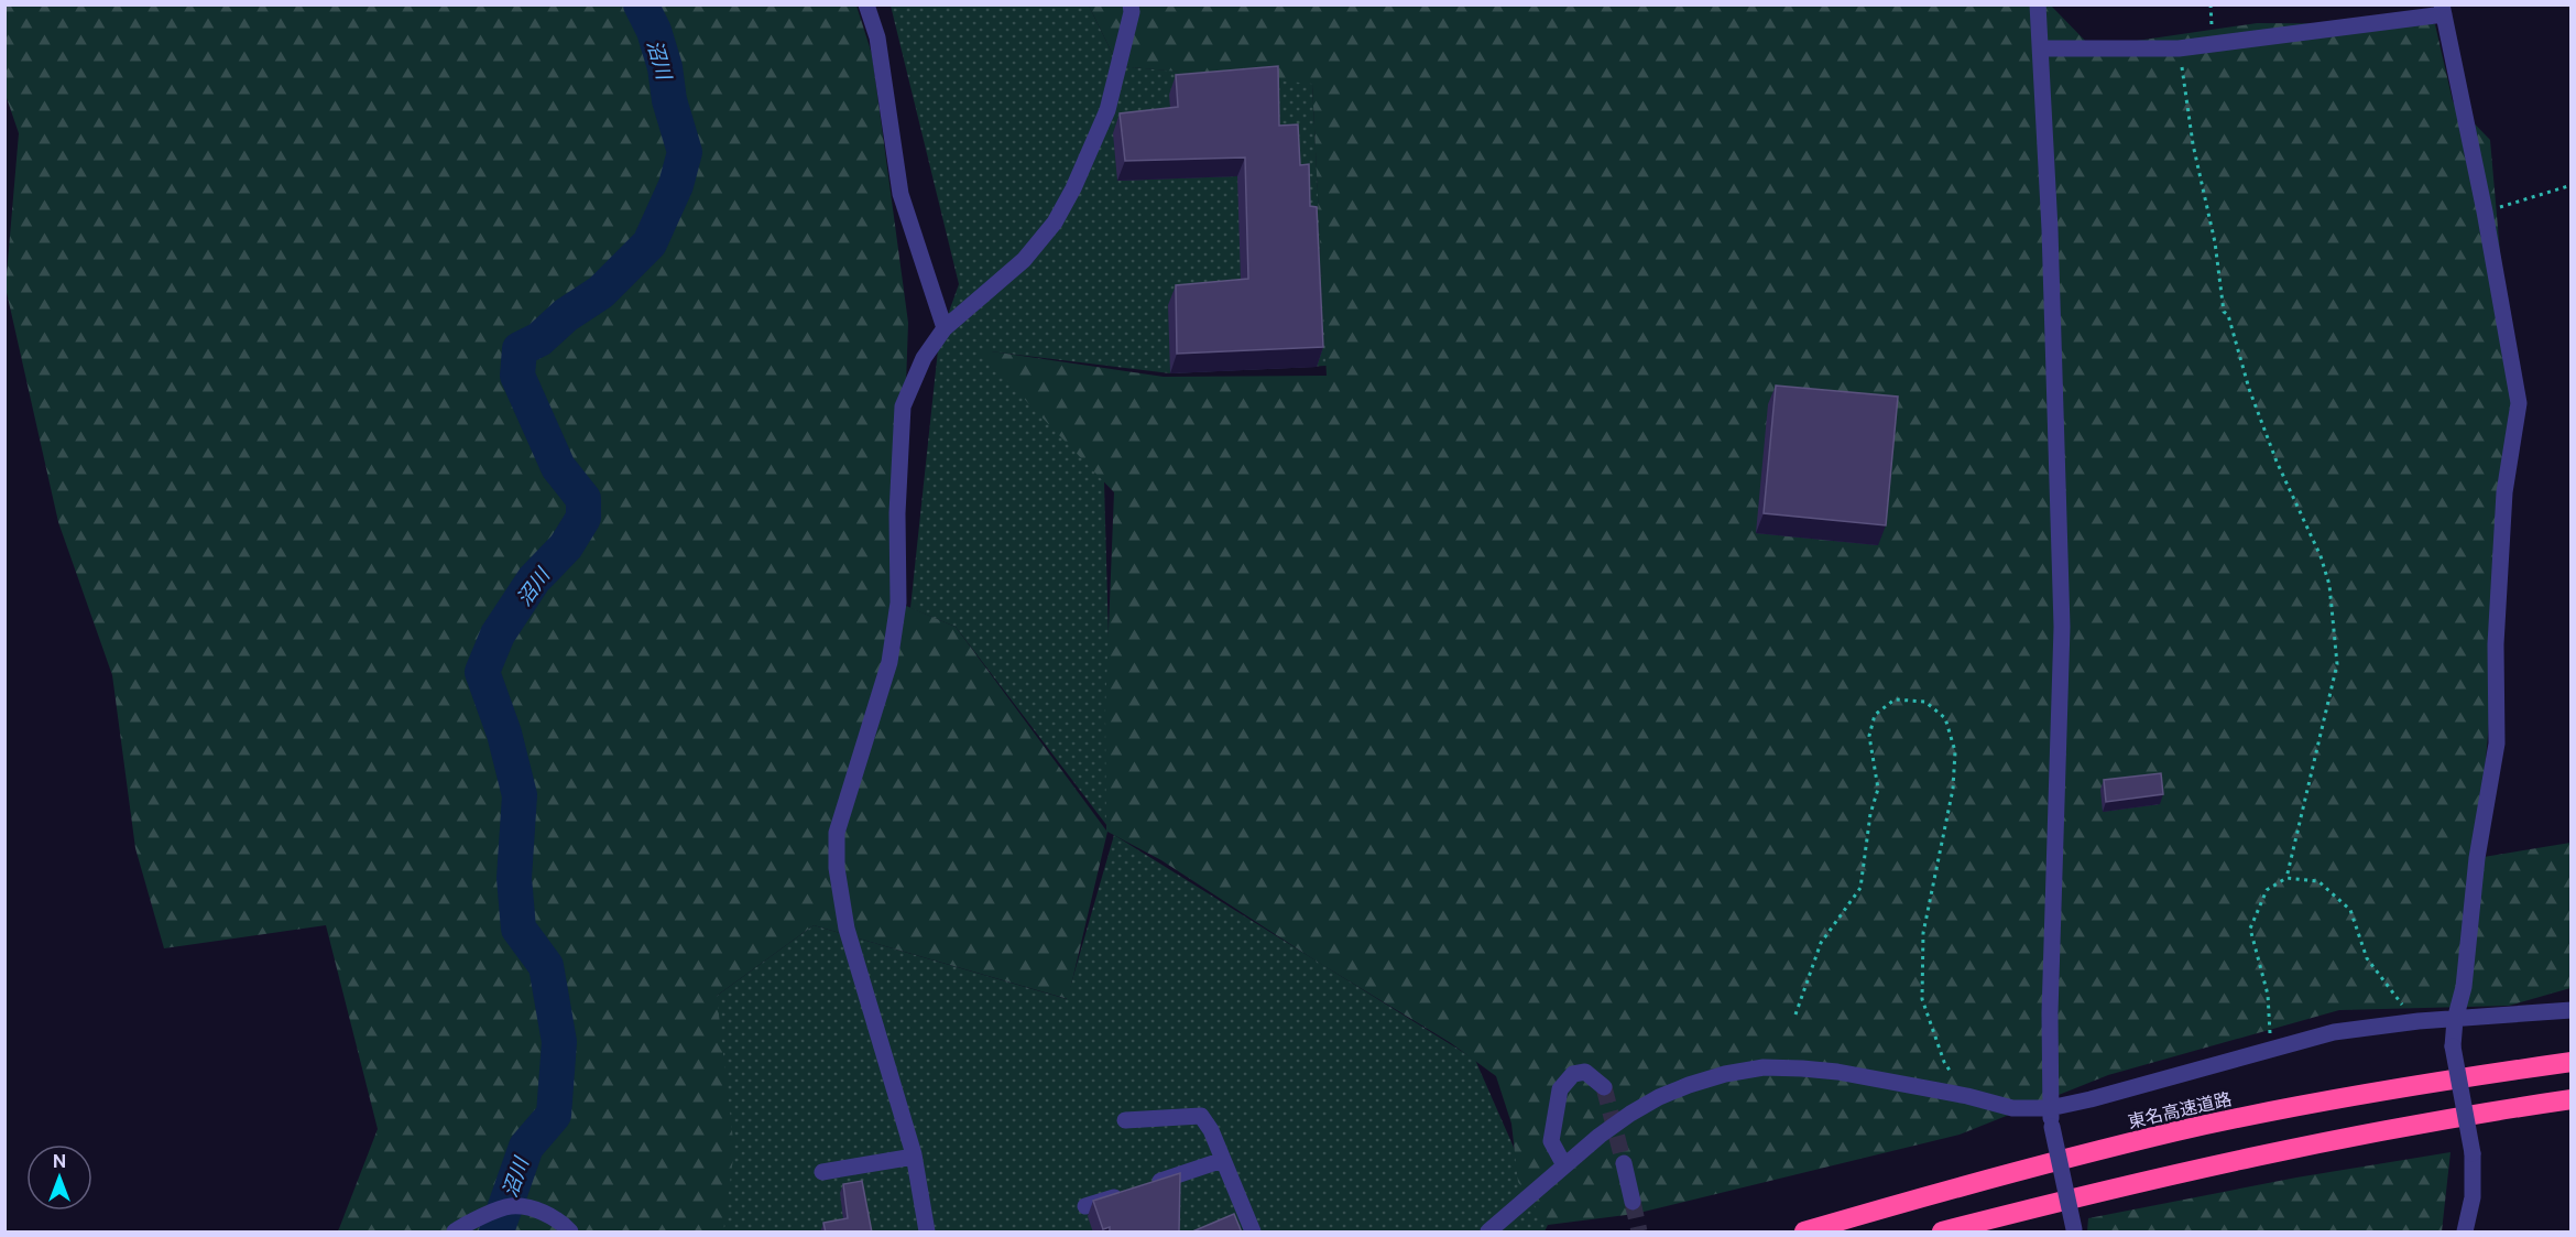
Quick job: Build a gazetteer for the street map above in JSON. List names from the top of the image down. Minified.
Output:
{"streets":{"highway":["東名高速道路"]},"water":["沼川"],"north":"top"}
